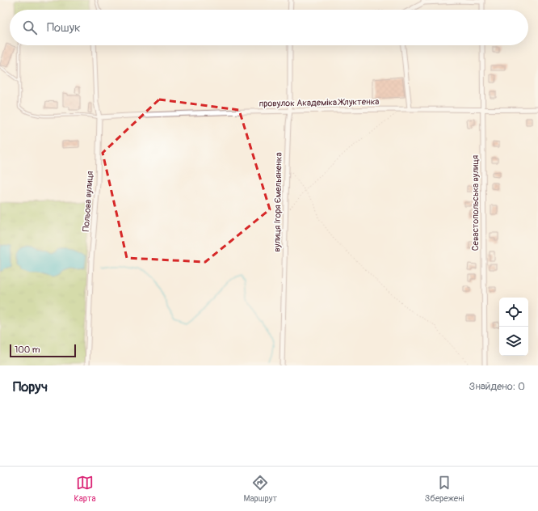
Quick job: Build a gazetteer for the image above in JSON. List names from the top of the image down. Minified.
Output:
{"streets":{"street":["провулок Академіка Жлуктенка","Польова вулиця","вулиця Ігоря Ємельяненка","Севастопольська вулиця"]},"crossings":[["провулок Академіка Жлуктенка","Польова вулиця"],["провулок Академіка Жлуктенка","вулиця Ігоря Ємельяненка"],["провулок Академіка Жлуктенка","Севастопольська вулиця"]],"scale_bar":"100 m","page":{"search":"Пошук","scale":"100 m","heading":["Поруч","Знайдено: 0"],"nav":["Карта","Маршрут","Збережені"]}}
